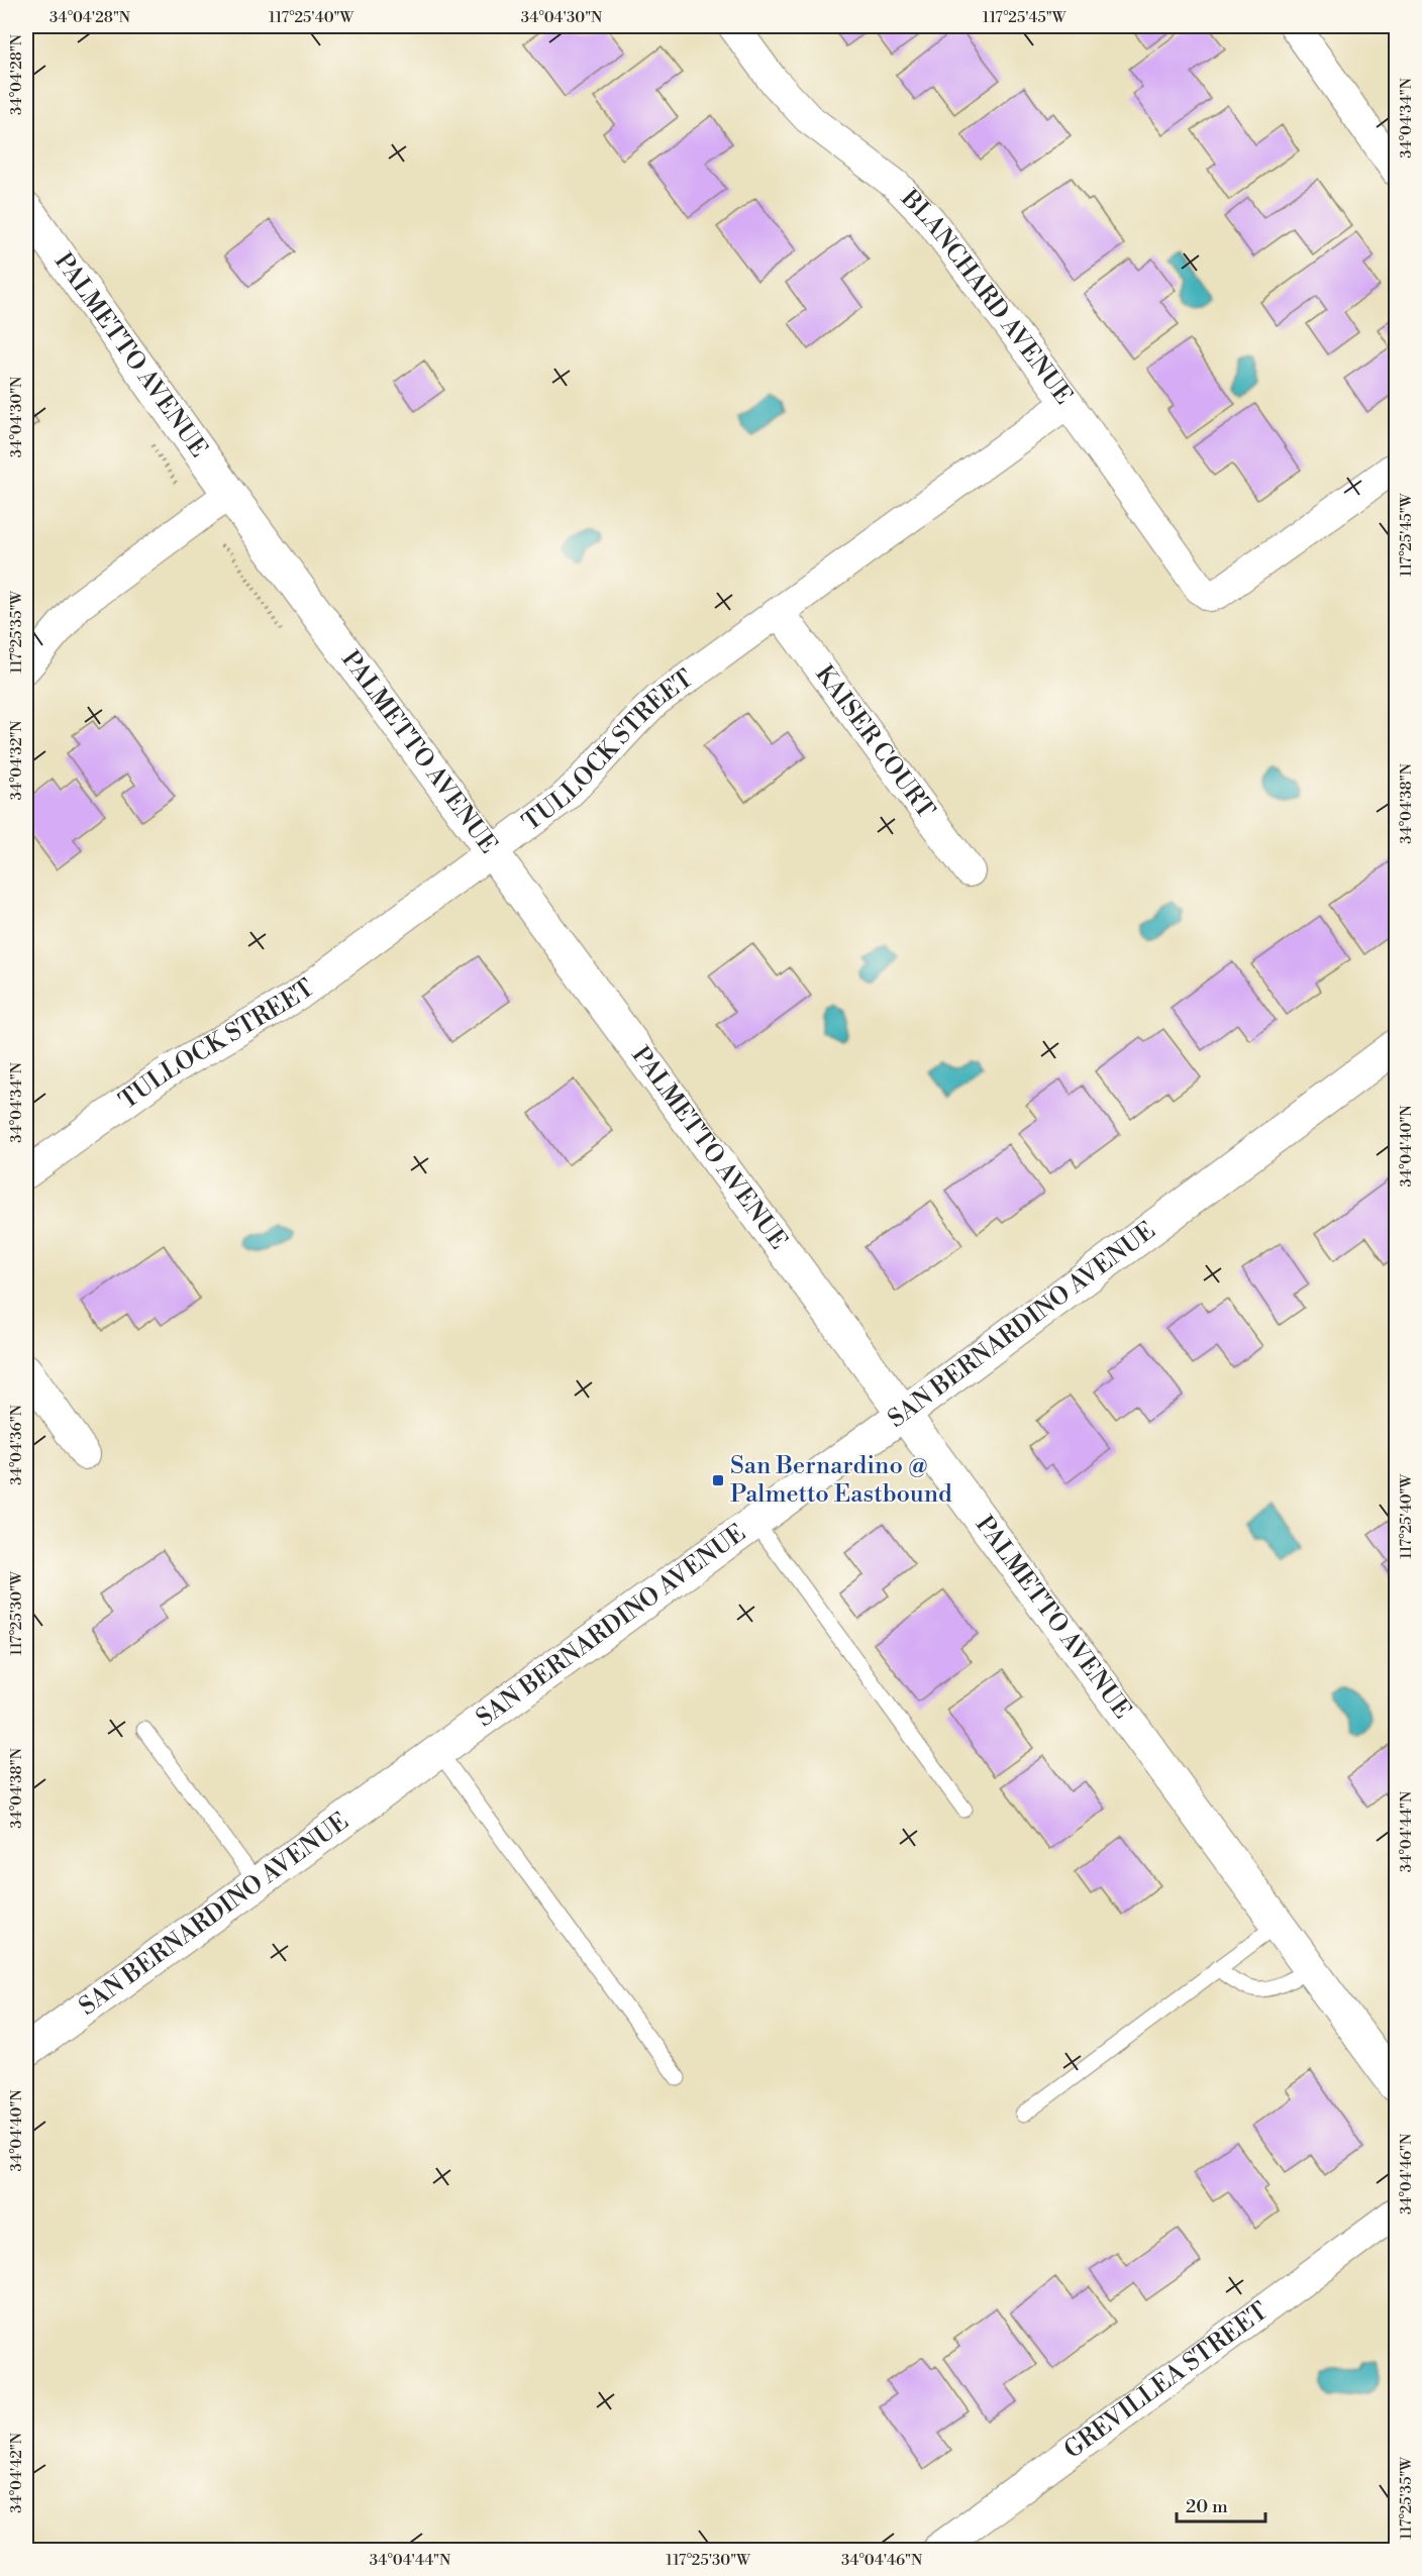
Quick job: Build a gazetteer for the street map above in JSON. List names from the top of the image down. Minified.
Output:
{"streets":{"street":["BLANCHARD AVENUE","PALMETTO AVENUE","KAISER COURT","TULLOCK STREET","SAN BERNARDINO AVENUE","GREVILLEA STREET"]},"crossings":[["BLANCHARD AVENUE","TULLOCK STREET"],["PALMETTO AVENUE","TULLOCK STREET"],["PALMETTO AVENUE","SAN BERNARDINO AVENUE"],["KAISER COURT","TULLOCK STREET"]],"places":{"transit":["San Bernardino @ Palmetto Eastbound"]},"scale_bar":"20 m","coordinates":["34°04'28\"N","117°25'40\"W","34°04'30\"N","117°25'45\"W","34°04'34\"N","117°25'35\"W","34°04'32\"N","34°04'38\"N","34°04'40\"N","34°04'36\"N","117°25'30\"W","34°04'44\"N","34°04'46\"N","34°04'42\"N"]}
